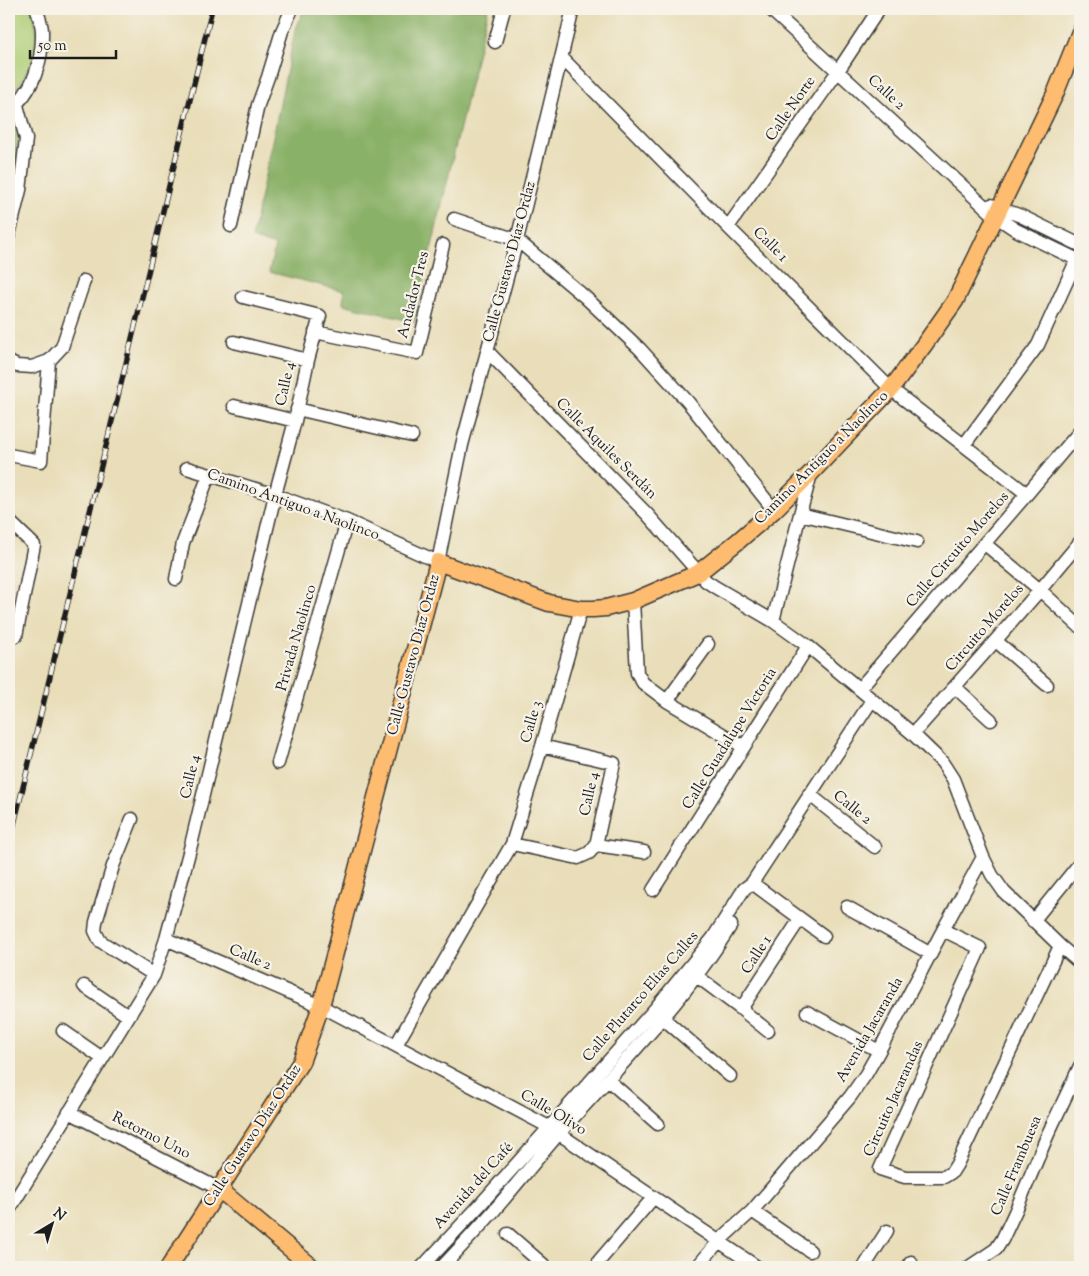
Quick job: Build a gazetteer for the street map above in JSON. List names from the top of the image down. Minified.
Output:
{"streets":{"main road":["Calle Gustavo Díaz Ordaz","Camino Antiguo a Naolinco"],"street":["Calle 2","Calle Norte","Calle 1","Andador Tres","Calle 4","Calle Aquiles Serdán","Calle Circuito Morelos","Circuito Morelos","Privada Naolinco","Calle 3","Calle Guadalupe Victoria","Calle Plutarco Elías Calles","Avenida Jacaranda","Circuito Jacarandas","Calle Olivo","Retorno Uno","Calle Frambuesa","Avenida del Café"]},"crossings":[["Calle 2","Calle Norte"],["Calle 2","Calle Gustavo Díaz Ordaz"],["Calle 2","Calle 4"],["Calle 2","Camino Antiguo a Naolinco"],["Calle 2","Calle Plutarco Elías Calles"],["Calle 2","Calle Olivo"],["Calle Norte","Calle 1"],["Calle 1","Calle Gustavo Díaz Ordaz"],["Calle 1","Camino Antiguo a Naolinco"],["Calle 1","Calle Circuito Morelos"],["Calle Gustavo Díaz Ordaz","Calle Aquiles Serdán"],["Calle Gustavo Díaz Ordaz","Camino Antiguo a Naolinco"],["Calle Gustavo Díaz Ordaz","Calle Olivo"],["Calle Gustavo Díaz Ordaz","Retorno Uno"],["Andador Tres","Calle 4"],["Calle 4","Camino Antiguo a Naolinco"],["Calle 4","Calle 3"],["Calle 4","Retorno Uno"],["Calle Aquiles Serdán","Camino Antiguo a Naolinco"],["Calle Aquiles Serdán","Calle Circuito Morelos"],["Calle Aquiles Serdán","Circuito Morelos"],["Calle Aquiles Serdán","Calle Guadalupe Victoria"],["Calle Aquiles Serdán","Calle Plutarco Elías Calles"],["Calle Aquiles Serdán","Avenida Jacaranda"],["Calle Aquiles Serdán","Circuito Jacarandas"],["Camino Antiguo a Naolinco","Privada Naolinco"],["Camino Antiguo a Naolinco","Calle 3"],["Calle 3","Calle Olivo"],["Calle Plutarco Elías Calles","Calle Olivo"],["Calle Plutarco Elías Calles","Avenida del Café"],["Avenida Jacaranda","Circuito Jacarandas"],["Avenida Jacaranda","Calle Olivo"],["Calle Olivo","Avenida del Café"]],"scale_bar":"50 m","north":"top right"}
